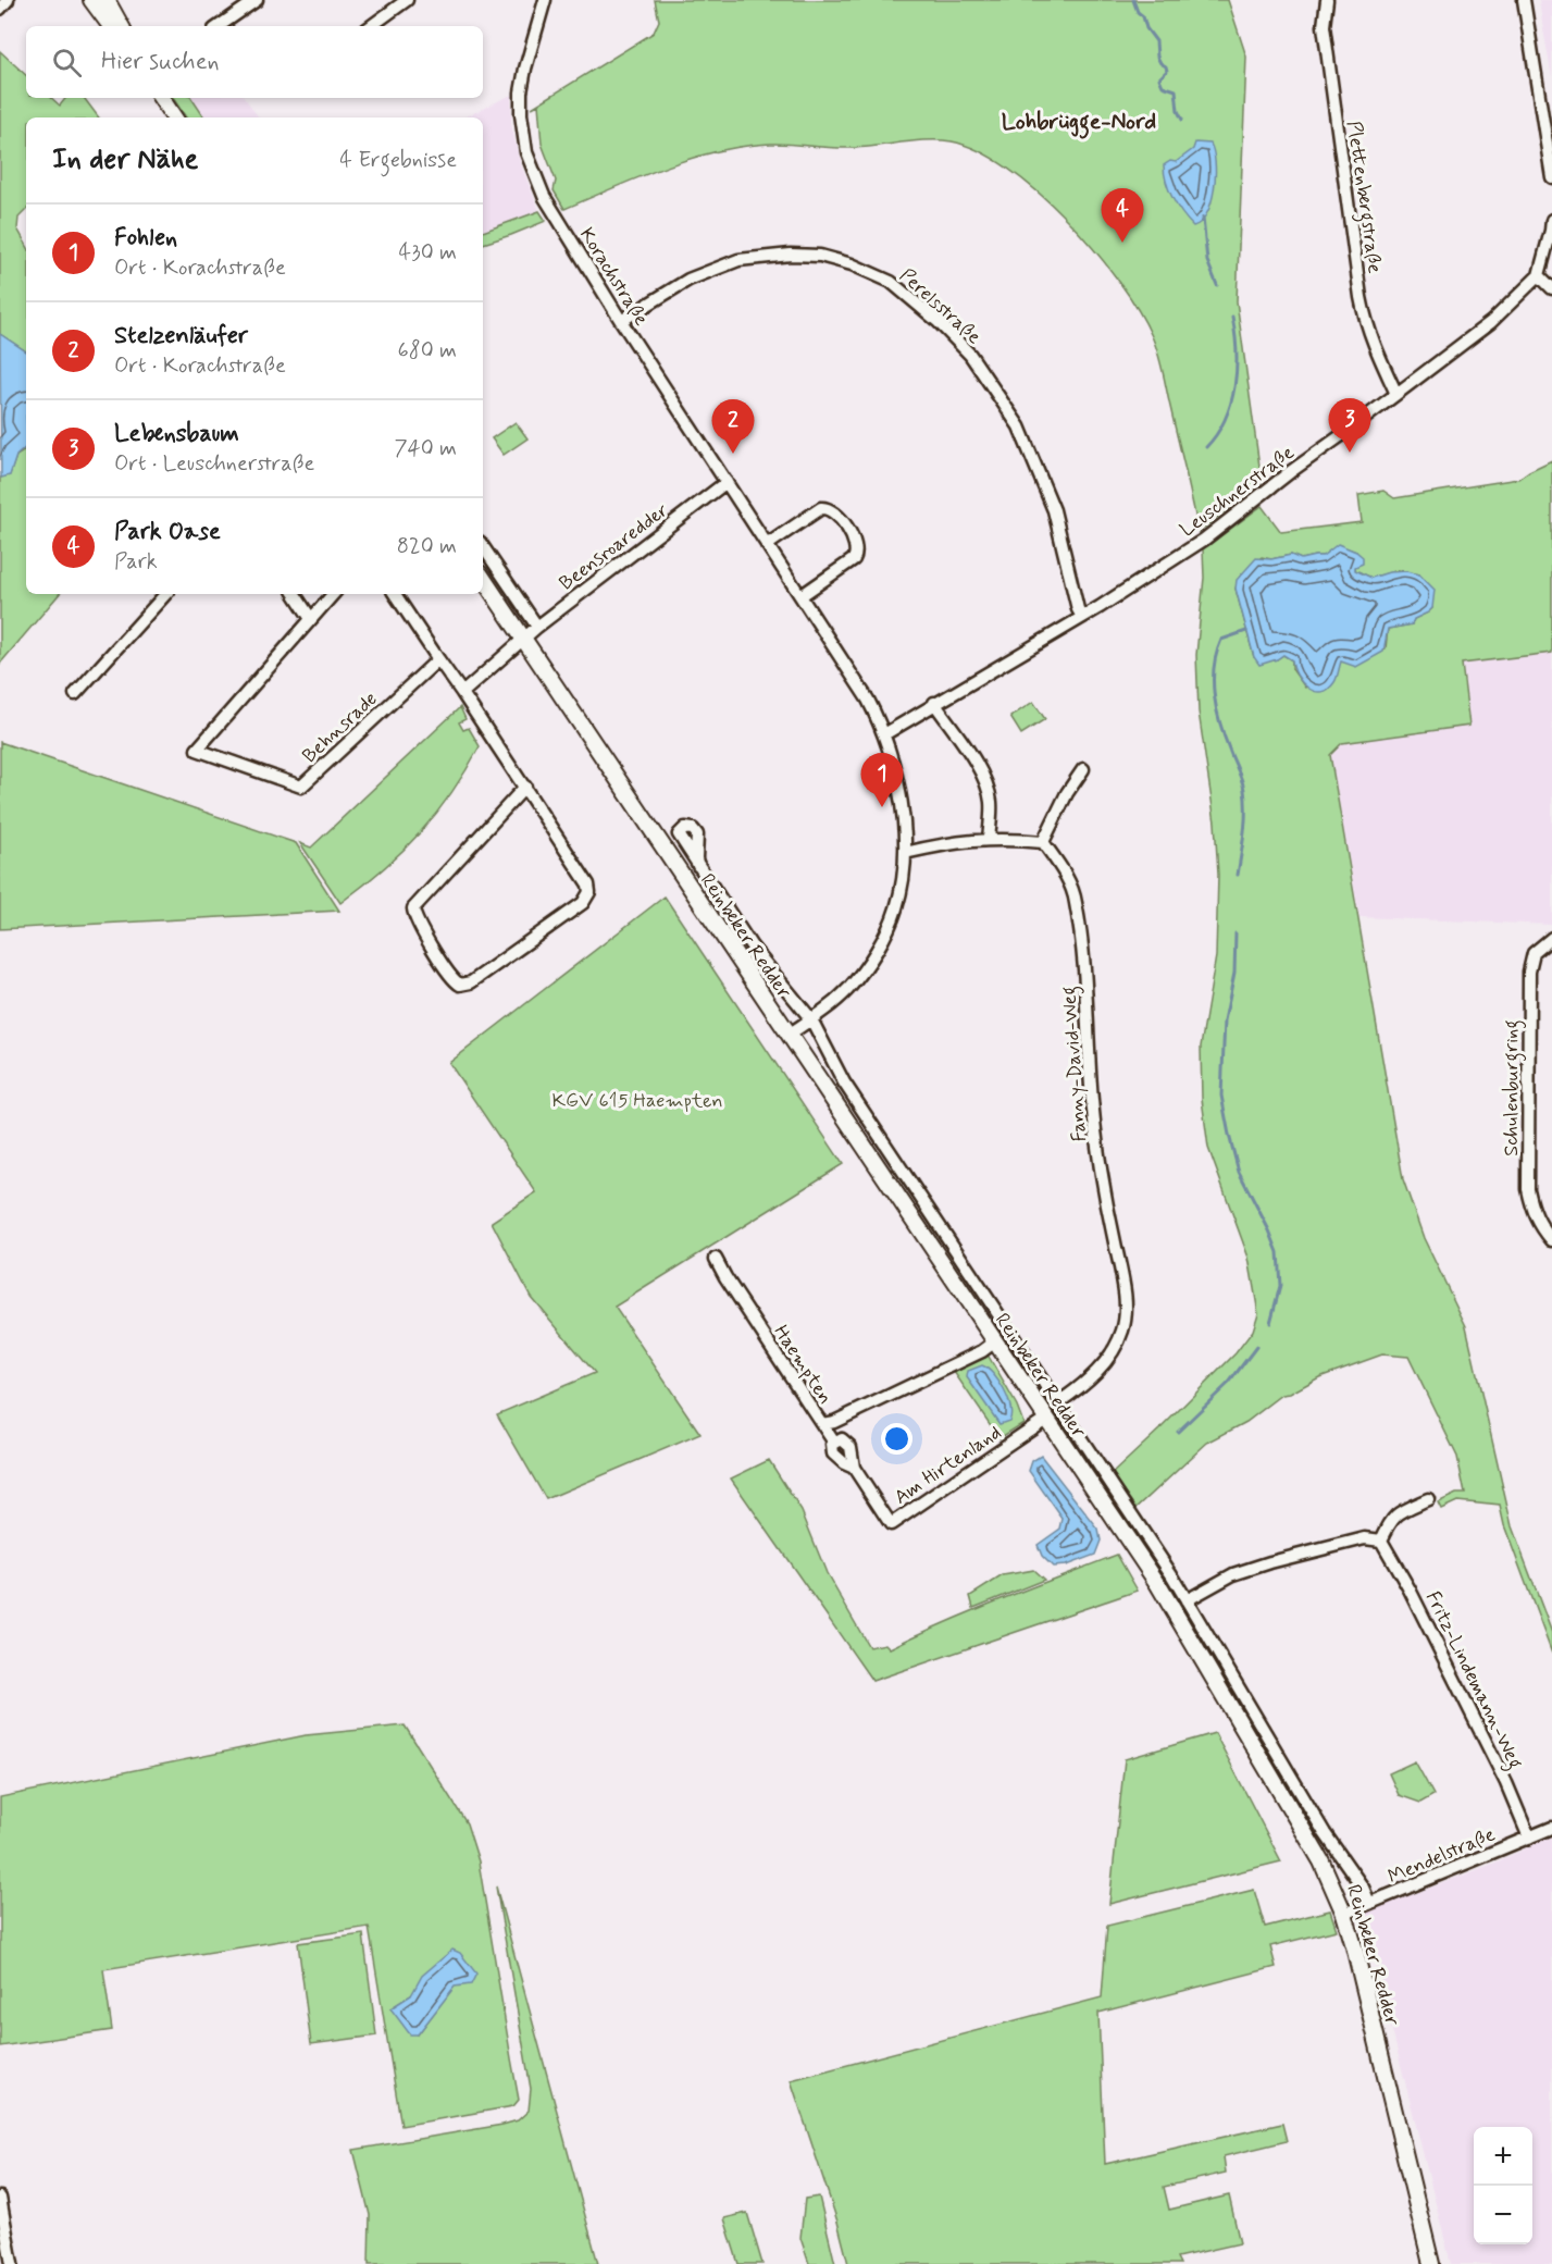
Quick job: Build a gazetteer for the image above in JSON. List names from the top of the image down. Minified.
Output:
{"streets":{"main road":["Reinbeker Redder"],"street":["Plettenbergstraße","Korachstraße","Perelsstraße","Leuschnerstraße","Beensroaredder","Behnsrade","Fanny-David-Weg","Schulenburgring","Haempten","Am Hirtenland","Fritz-Lindemann-Weg","Mendelstraße"]},"crossings":[["Plettenbergstraße","Leuschnerstraße"],["Korachstraße","Perelsstraße"],["Korachstraße","Leuschnerstraße"],["Korachstraße","Beensroaredder"],["Korachstraße","Reinbeker Redder"],["Perelsstraße","Leuschnerstraße"],["Beensroaredder","Reinbeker Redder"],["Reinbeker Redder","Fanny-David-Weg"],["Reinbeker Redder","Haempten"],["Reinbeker Redder","Am Hirtenland"],["Reinbeker Redder","Mendelstraße"],["Haempten","Am Hirtenland"],["Fritz-Lindemann-Weg","Mendelstraße"]],"districts":["Lohbrügge-Nord"],"parks":["KGV 615 Haempten"],"page":{"search":"Hier suchen","heading":["In der Nähe","4 Ergebnisse"],"pins":["4","3","2","1"],"list":[{"mark":"1","name":"Fohlen","note":"Ort · Korachstraße","value":"430 m"},{"mark":"2","name":"Stelzenläufer","note":"Ort · Korachstraße","value":"680 m"},{"mark":"3","name":"Lebensbaum","note":"Ort · Leuschnerstraße","value":"740 m"},{"mark":"4","name":"Park Oase","note":"Park","value":"820 m"}],"map_buttons":["+","−"]}}
